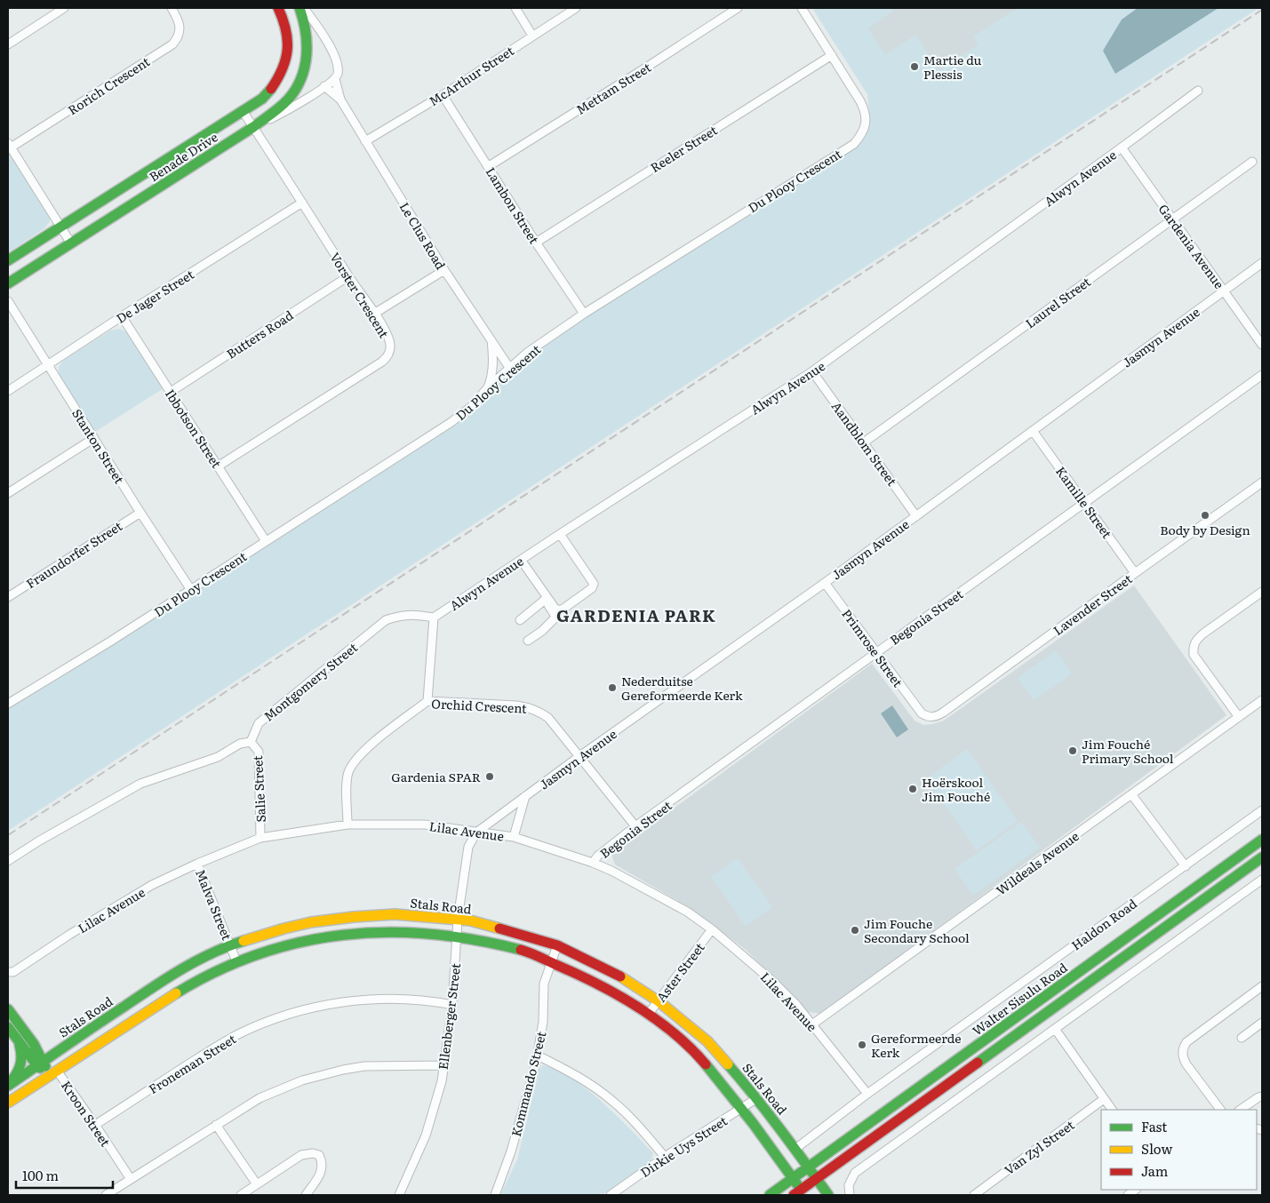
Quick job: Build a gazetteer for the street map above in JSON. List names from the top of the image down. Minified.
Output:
{"streets":{"main road":["Benade Drive","Stals Road","Walter Sisulu Road"],"street":["McArthur Street","Rorich Crescent","Mettam Street","Reeler Street","Alwyn Avenue","Du Plooy Crescent","Lambon Street","Le Clus Road","Gardenia Avenue","Vorster Crescent","De Jager Street","Laurel Street","Butters Road","Jasmyn Avenue","Ibbotson Street","Aandblom Street","Stanton Street","Kamille Street","Fraundorfer Street","Lavender Street","Begonia Street","Primrose Street","Montgomery Street","Orchid Crescent","Salie Street","Lilac Avenue","Wildeals Avenue","Malva Street","Haldon Road","Aster Street","Ellenberger Street","Froneman Street","Kommando Street","Kroon Street","Dirkie Uys Street","Van Zyl Street"]},"crossings":[["McArthur Street","Lambon Street"],["McArthur Street","Le Clus Road"],["Mettam Street","Lambon Street"],["Reeler Street","Du Plooy Crescent"],["Reeler Street","Lambon Street"],["Benade Drive","Vorster Crescent"],["Alwyn Avenue","Gardenia Avenue"],["Alwyn Avenue","Aandblom Street"],["Alwyn Avenue","Montgomery Street"],["Du Plooy Crescent","Lambon Street"],["Du Plooy Crescent","Le Clus Road"],["Du Plooy Crescent","Ibbotson Street"],["Du Plooy Crescent","Stanton Street"],["Gardenia Avenue","Laurel Street"],["Gardenia Avenue","Jasmyn Avenue"],["Vorster Crescent","De Jager Street"],["Vorster Crescent","Butters Road"],["Vorster Crescent","Ibbotson Street"],["De Jager Street","Ibbotson Street"],["De Jager Street","Stanton Street"],["Laurel Street","Aandblom Street"],["Butters Road","Ibbotson Street"],["Jasmyn Avenue","Aandblom Street"],["Jasmyn Avenue","Kamille Street"],["Jasmyn Avenue","Primrose Street"],["Jasmyn Avenue","Orchid Crescent"],["Jasmyn Avenue","Lilac Avenue"],["Jasmyn Avenue","Ellenberger Street"],["Stanton Street","Fraundorfer Street"],["Kamille Street","Lavender Street"],["Kamille Street","Begonia Street"],["Lavender Street","Primrose Street"],["Begonia Street","Primrose Street"],["Begonia Street","Orchid Crescent"],["Begonia Street","Lilac Avenue"],["Montgomery Street","Salie Street"],["Orchid Crescent","Lilac Avenue"],["Salie Street","Lilac Avenue"],["Lilac Avenue","Wildeals Avenue"],["Lilac Avenue","Malva Street"],["Lilac Avenue","Haldon Road"],["Lilac Avenue","Aster Street"],["Lilac Avenue","Ellenberger Street"],["Malva Street","Stals Road"],["Stals Road","Haldon Road"],["Stals Road","Aster Street"],["Stals Road","Walter Sisulu Road"],["Stals Road","Ellenberger Street"],["Stals Road","Kommando Street"],["Stals Road","Dirkie Uys Street"],["Ellenberger Street","Froneman Street"],["Froneman Street","Kroon Street"]],"districts":["GARDENIA PARK"],"places":["Martie du Plessis","Body by Design","Nederduitse Gereformeerde Kerk","Jim Fouché Primary School","Gardenia SPAR","Hoërskool Jim Fouché","Jim Fouche Secondary School","Gereformeerde Kerk"],"legend":["Fast","Slow","Jam"],"scale_bar":"100 m"}
